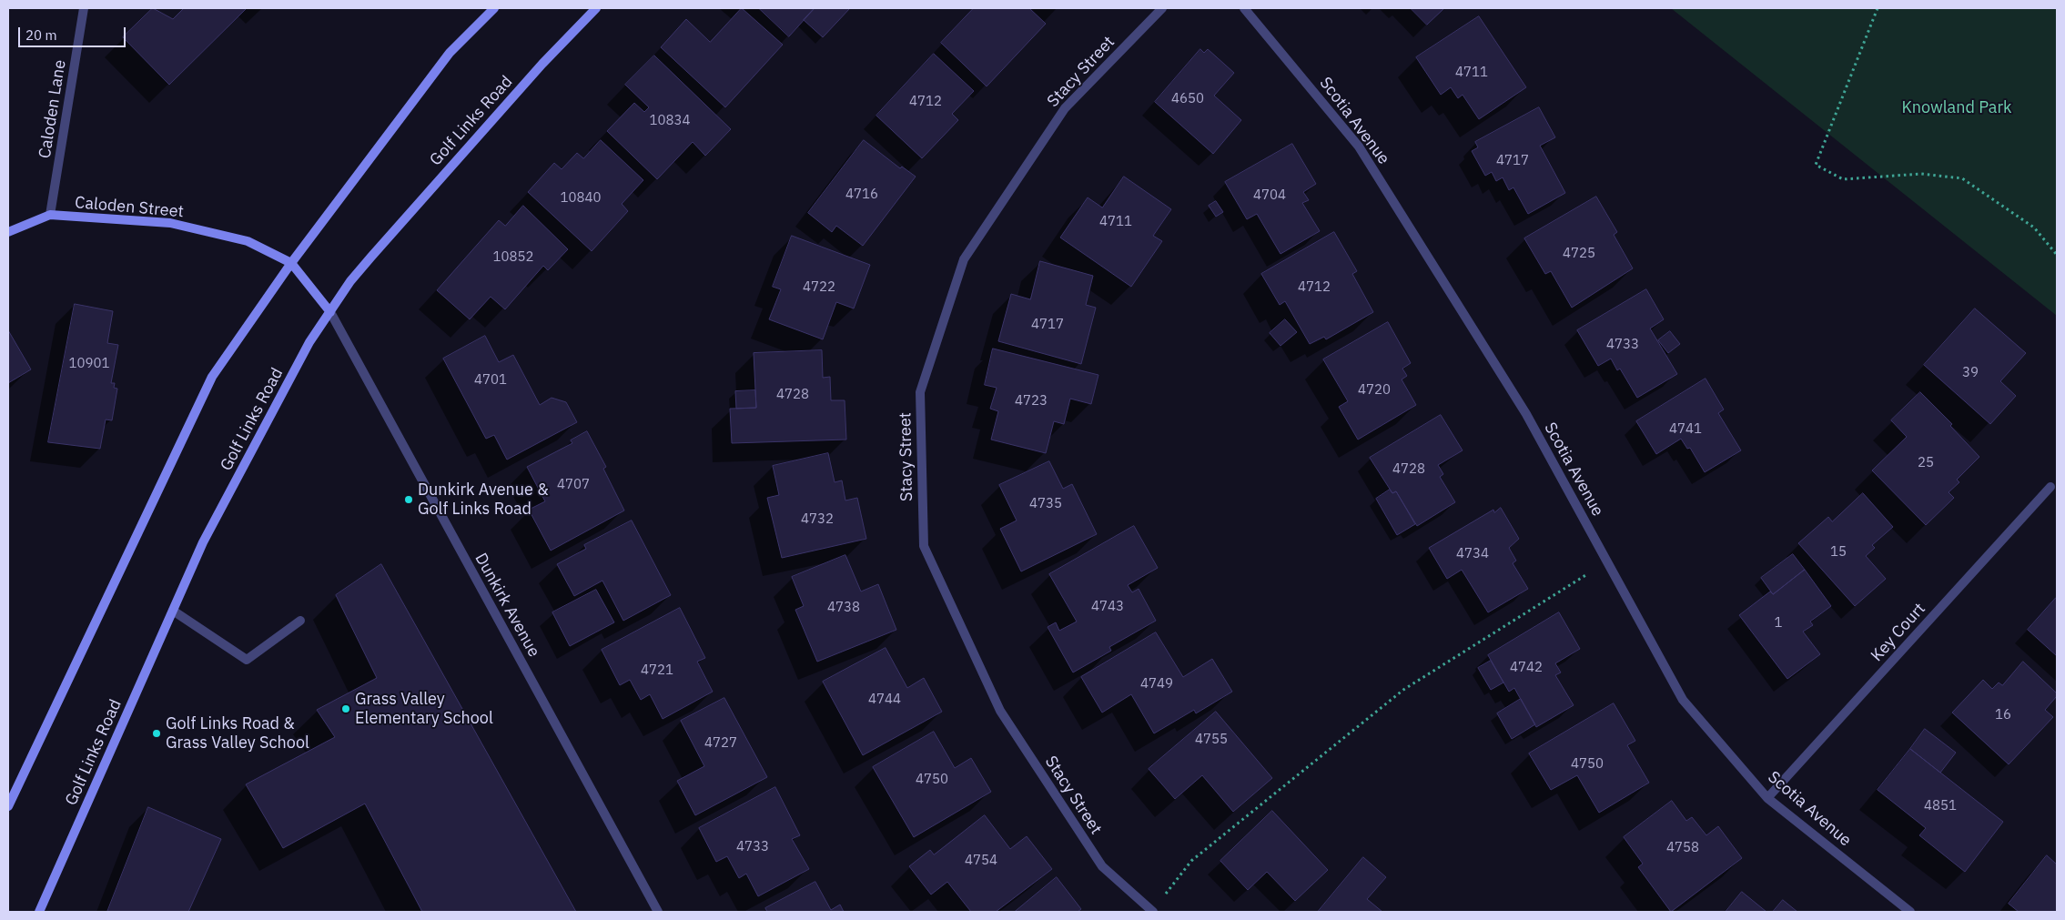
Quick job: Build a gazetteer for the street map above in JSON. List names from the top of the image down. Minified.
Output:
{"streets":{"main road":["Golf Links Road","Caloden Street"],"street":["Stacy Street","Caloden Lane","Scotia Avenue","Dunkirk Avenue","Key Court"]},"crossings":[["Caloden Lane","Caloden Street"],["Golf Links Road","Caloden Street"],["Golf Links Road","Dunkirk Avenue"],["Scotia Avenue","Key Court"],["Caloden Street","Dunkirk Avenue"]],"parks":["Knowland Park"],"places":["Dunkirk Avenue & Golf Links Road","Grass Valley Elementary School","Golf Links Road & Grass Valley School"],"house_numbers":["4711","4650","4712","10834","4717","4716","4704","10840","4711","4725","10852","4722","4712","4717","4733","10901","39","4701","4720","4728","4723","4741","25","4728","4707","4735","4732","15","4734","4743","4738","1","4742","4721","4749","4744","16","4755","4727","4750","4750","4851","4733","4758","4754"],"scale_bar":"20 m"}
